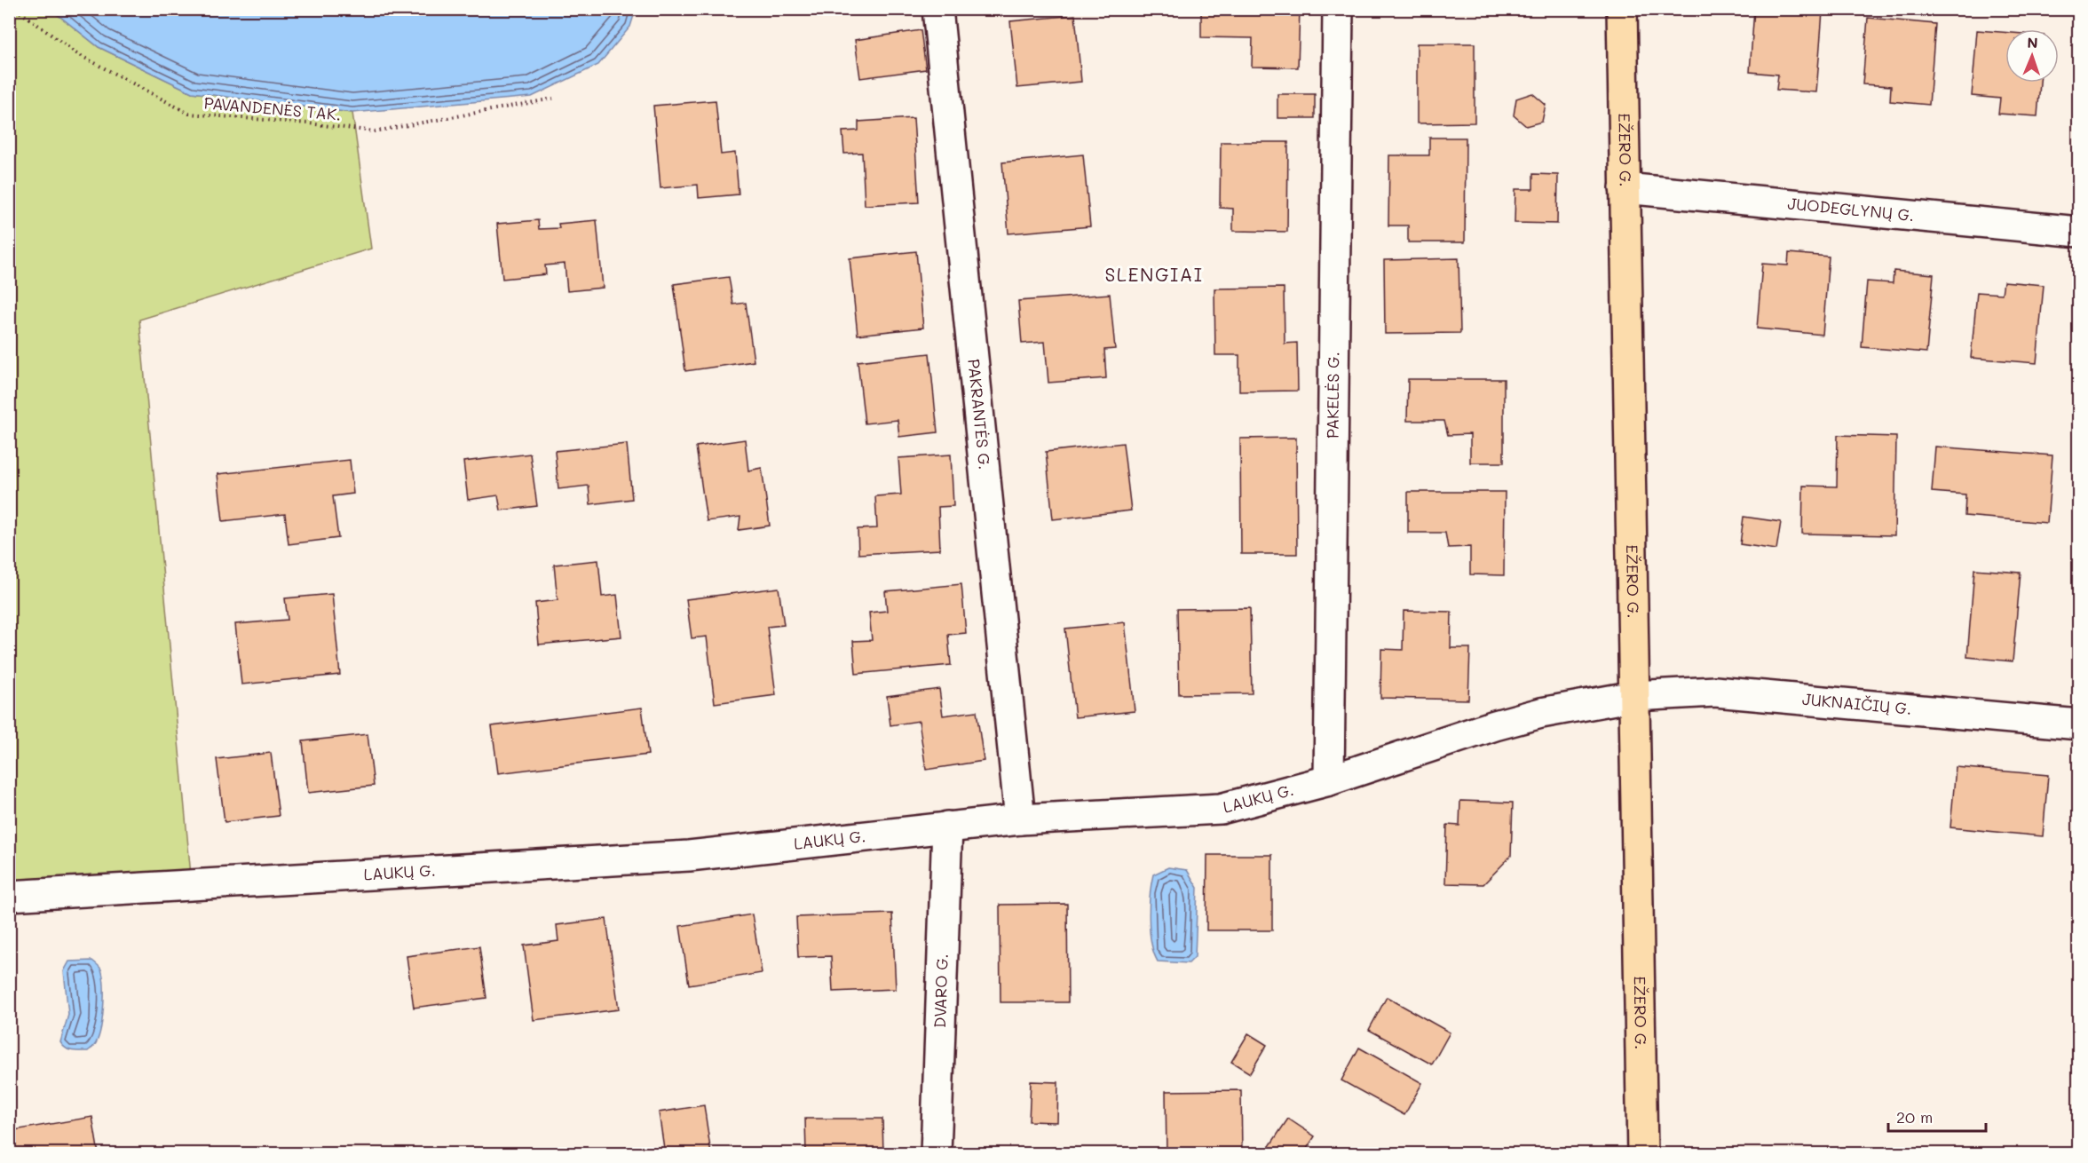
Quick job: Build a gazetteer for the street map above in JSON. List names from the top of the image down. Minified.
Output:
{"streets":{"main road":["EŽERO G."],"street":["JUODEGLYNŲ G.","PAKELĖS G.","PAKRANTĖS G.","JUKNAIČIŲ G.","LAUKŲ G.","DVARO G."],"path":["PAVANDENĖS TAK."]},"crossings":[["EŽERO G.","JUODEGLYNŲ G."],["EŽERO G.","JUKNAIČIŲ G."],["EŽERO G.","LAUKŲ G."],["PAKELĖS G.","LAUKŲ G."],["PAKRANTĖS G.","LAUKŲ G."],["JUKNAIČIŲ G.","LAUKŲ G."],["LAUKŲ G.","DVARO G."]],"districts":["SLENGIAI"],"scale_bar":"20 m","north":"top"}
